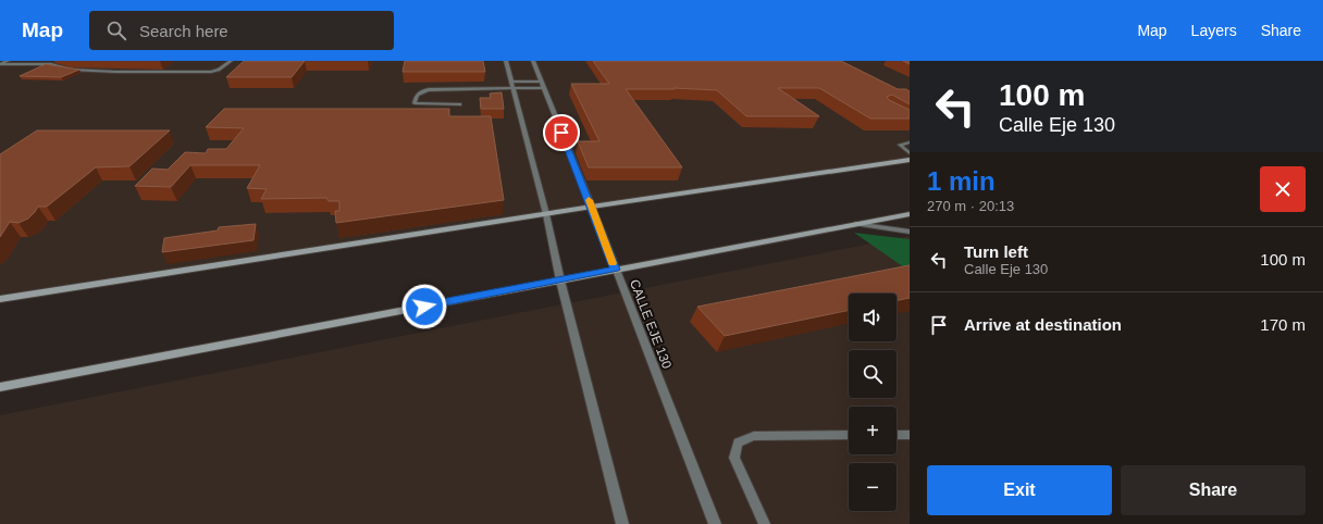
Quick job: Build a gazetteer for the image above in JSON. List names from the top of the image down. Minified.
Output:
{"streets":{"street":["CALLE EJE 130"]},"page":{"header":"Map","search":"Search here","nav":["Map","Layers","Share"],"turn":["100 m","Calle Eje 130"],"heading":["1 min","270 m · 20:13"],"list":[{"name":"Turn left","note":"Calle Eje 130","value":"100 m"},{"name":"Arrive at destination","value":"170 m"}],"map_buttons":["+","−"],"buttons":["Exit","Share"]}}
